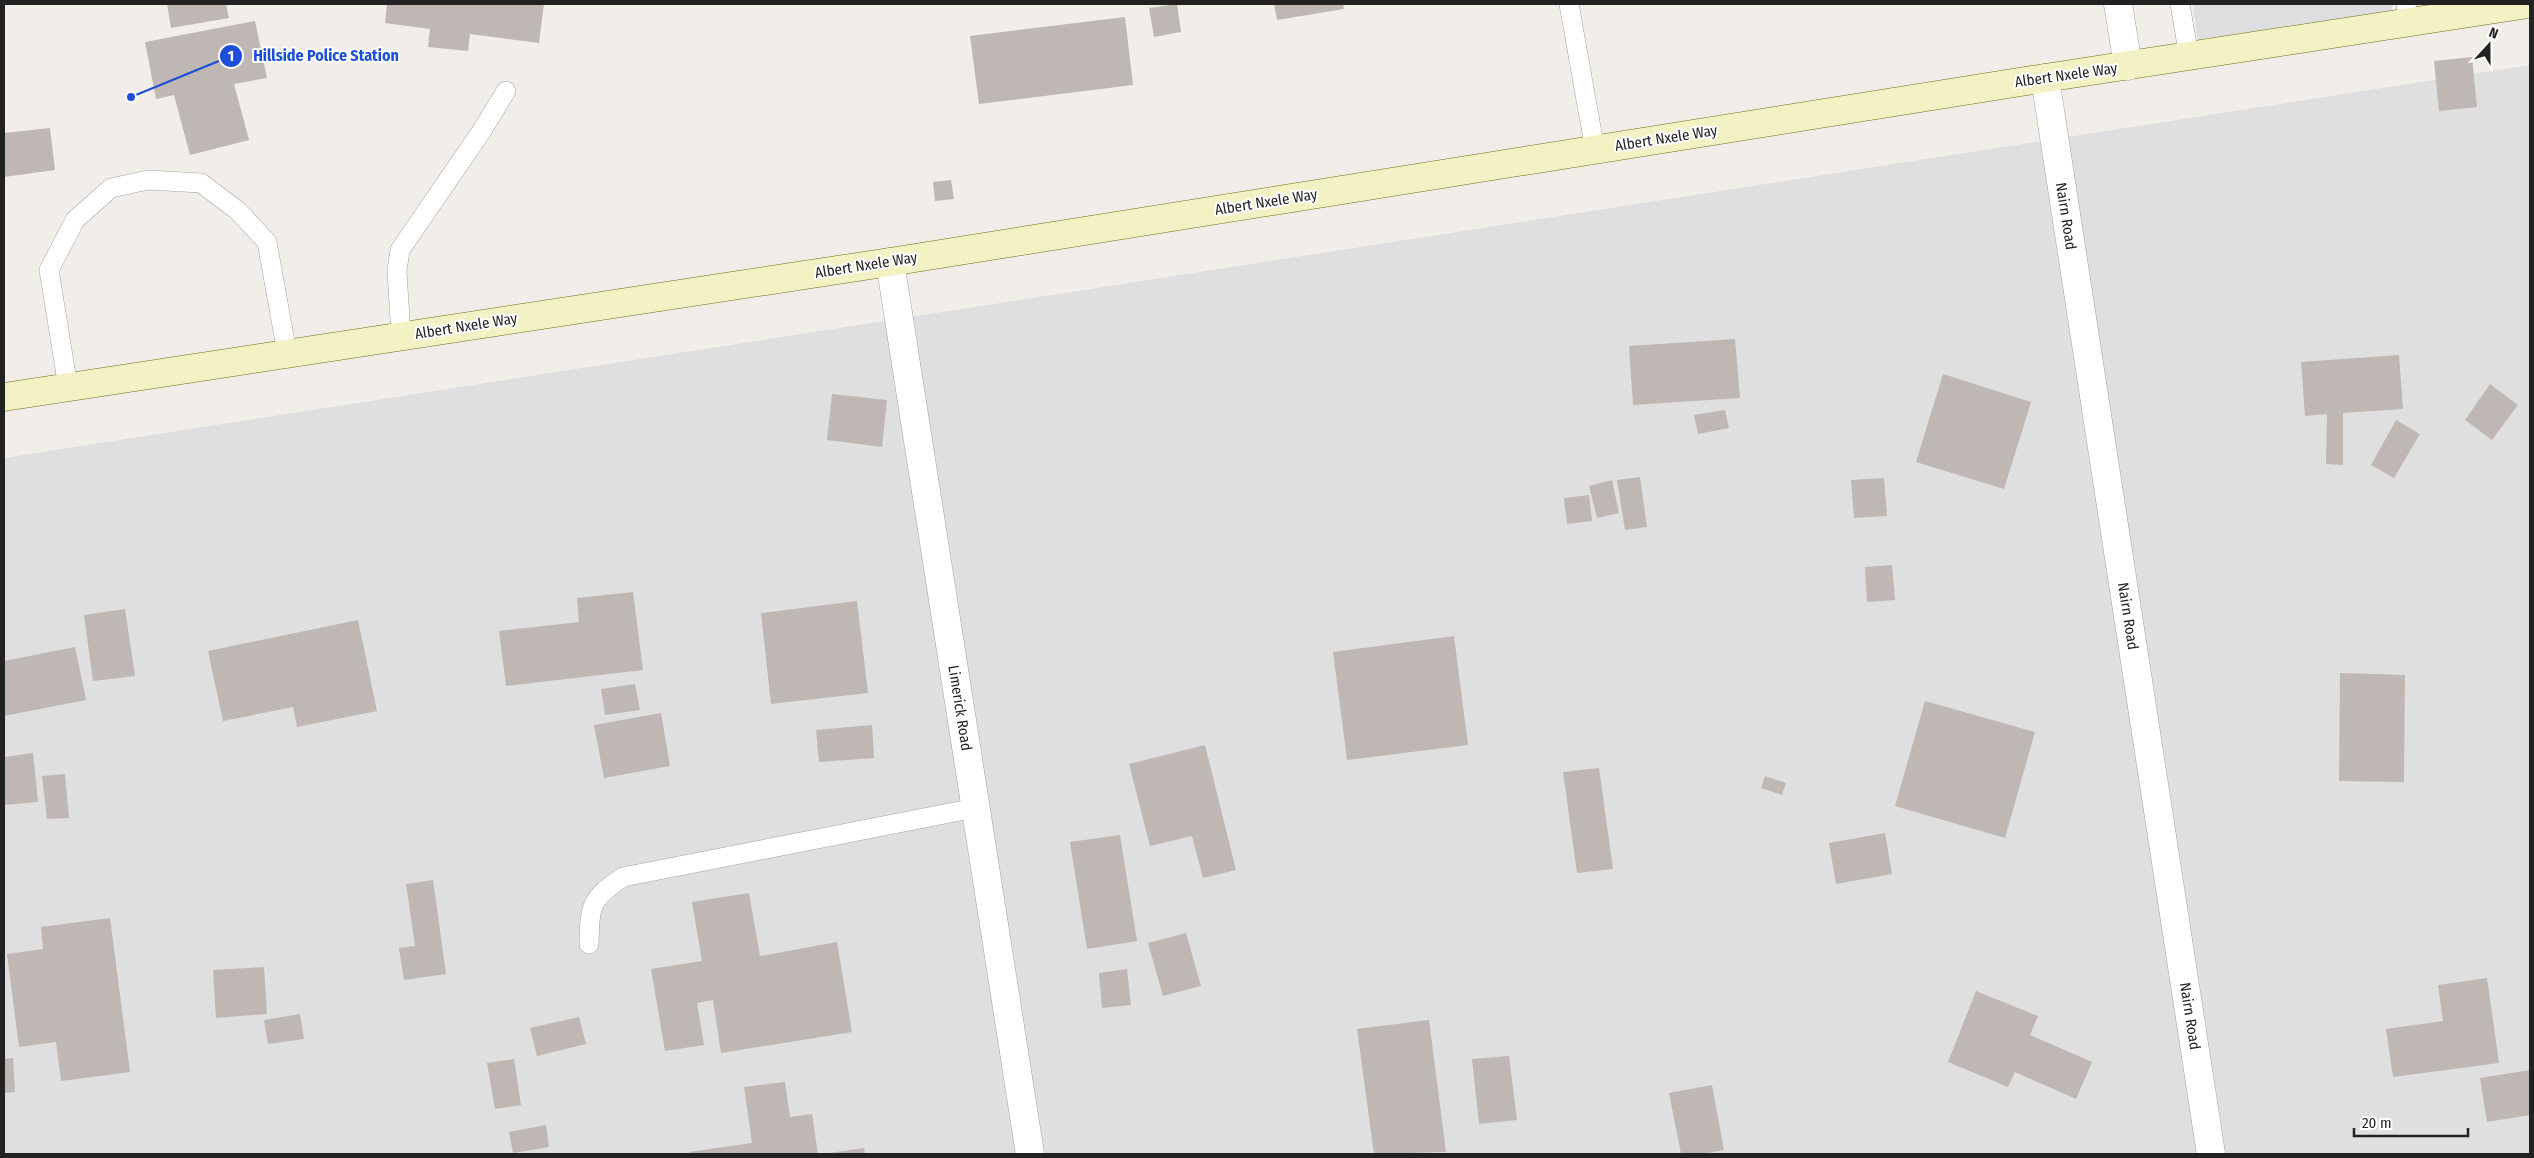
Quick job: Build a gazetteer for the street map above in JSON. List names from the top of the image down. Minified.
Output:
{"streets":{"main road":["Albert Nxele Way"],"street":["Nairn Road","Limerick Road"]},"crossings":[["Albert Nxele Way","Nairn Road"],["Albert Nxele Way","Limerick Road"]],"places":["Hillside Police Station"],"scale_bar":"20 m","north":"top"}
